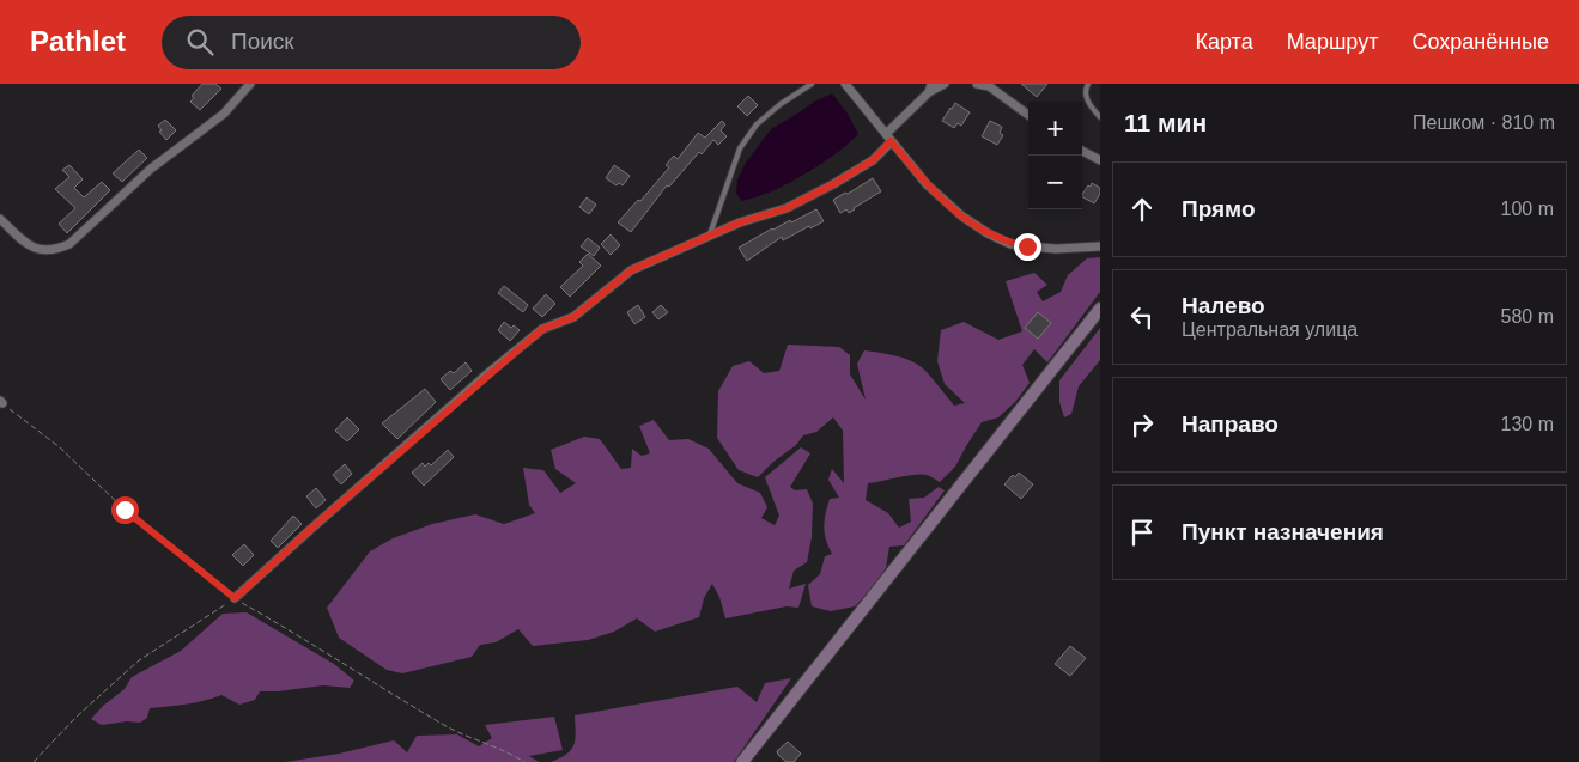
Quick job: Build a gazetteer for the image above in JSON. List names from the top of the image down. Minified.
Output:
{"page":{"header":"Pathlet","search":"Поиск","nav":["Карта","Маршрут","Сохранённые"],"heading":["11 мин","Пешком · 810 m"],"map_buttons":["+","−"],"list":[["Прямо","100 m"],["Налево","Центральная улица","580 m"],["Направо","130 m"],"Пункт назначения"]}}
